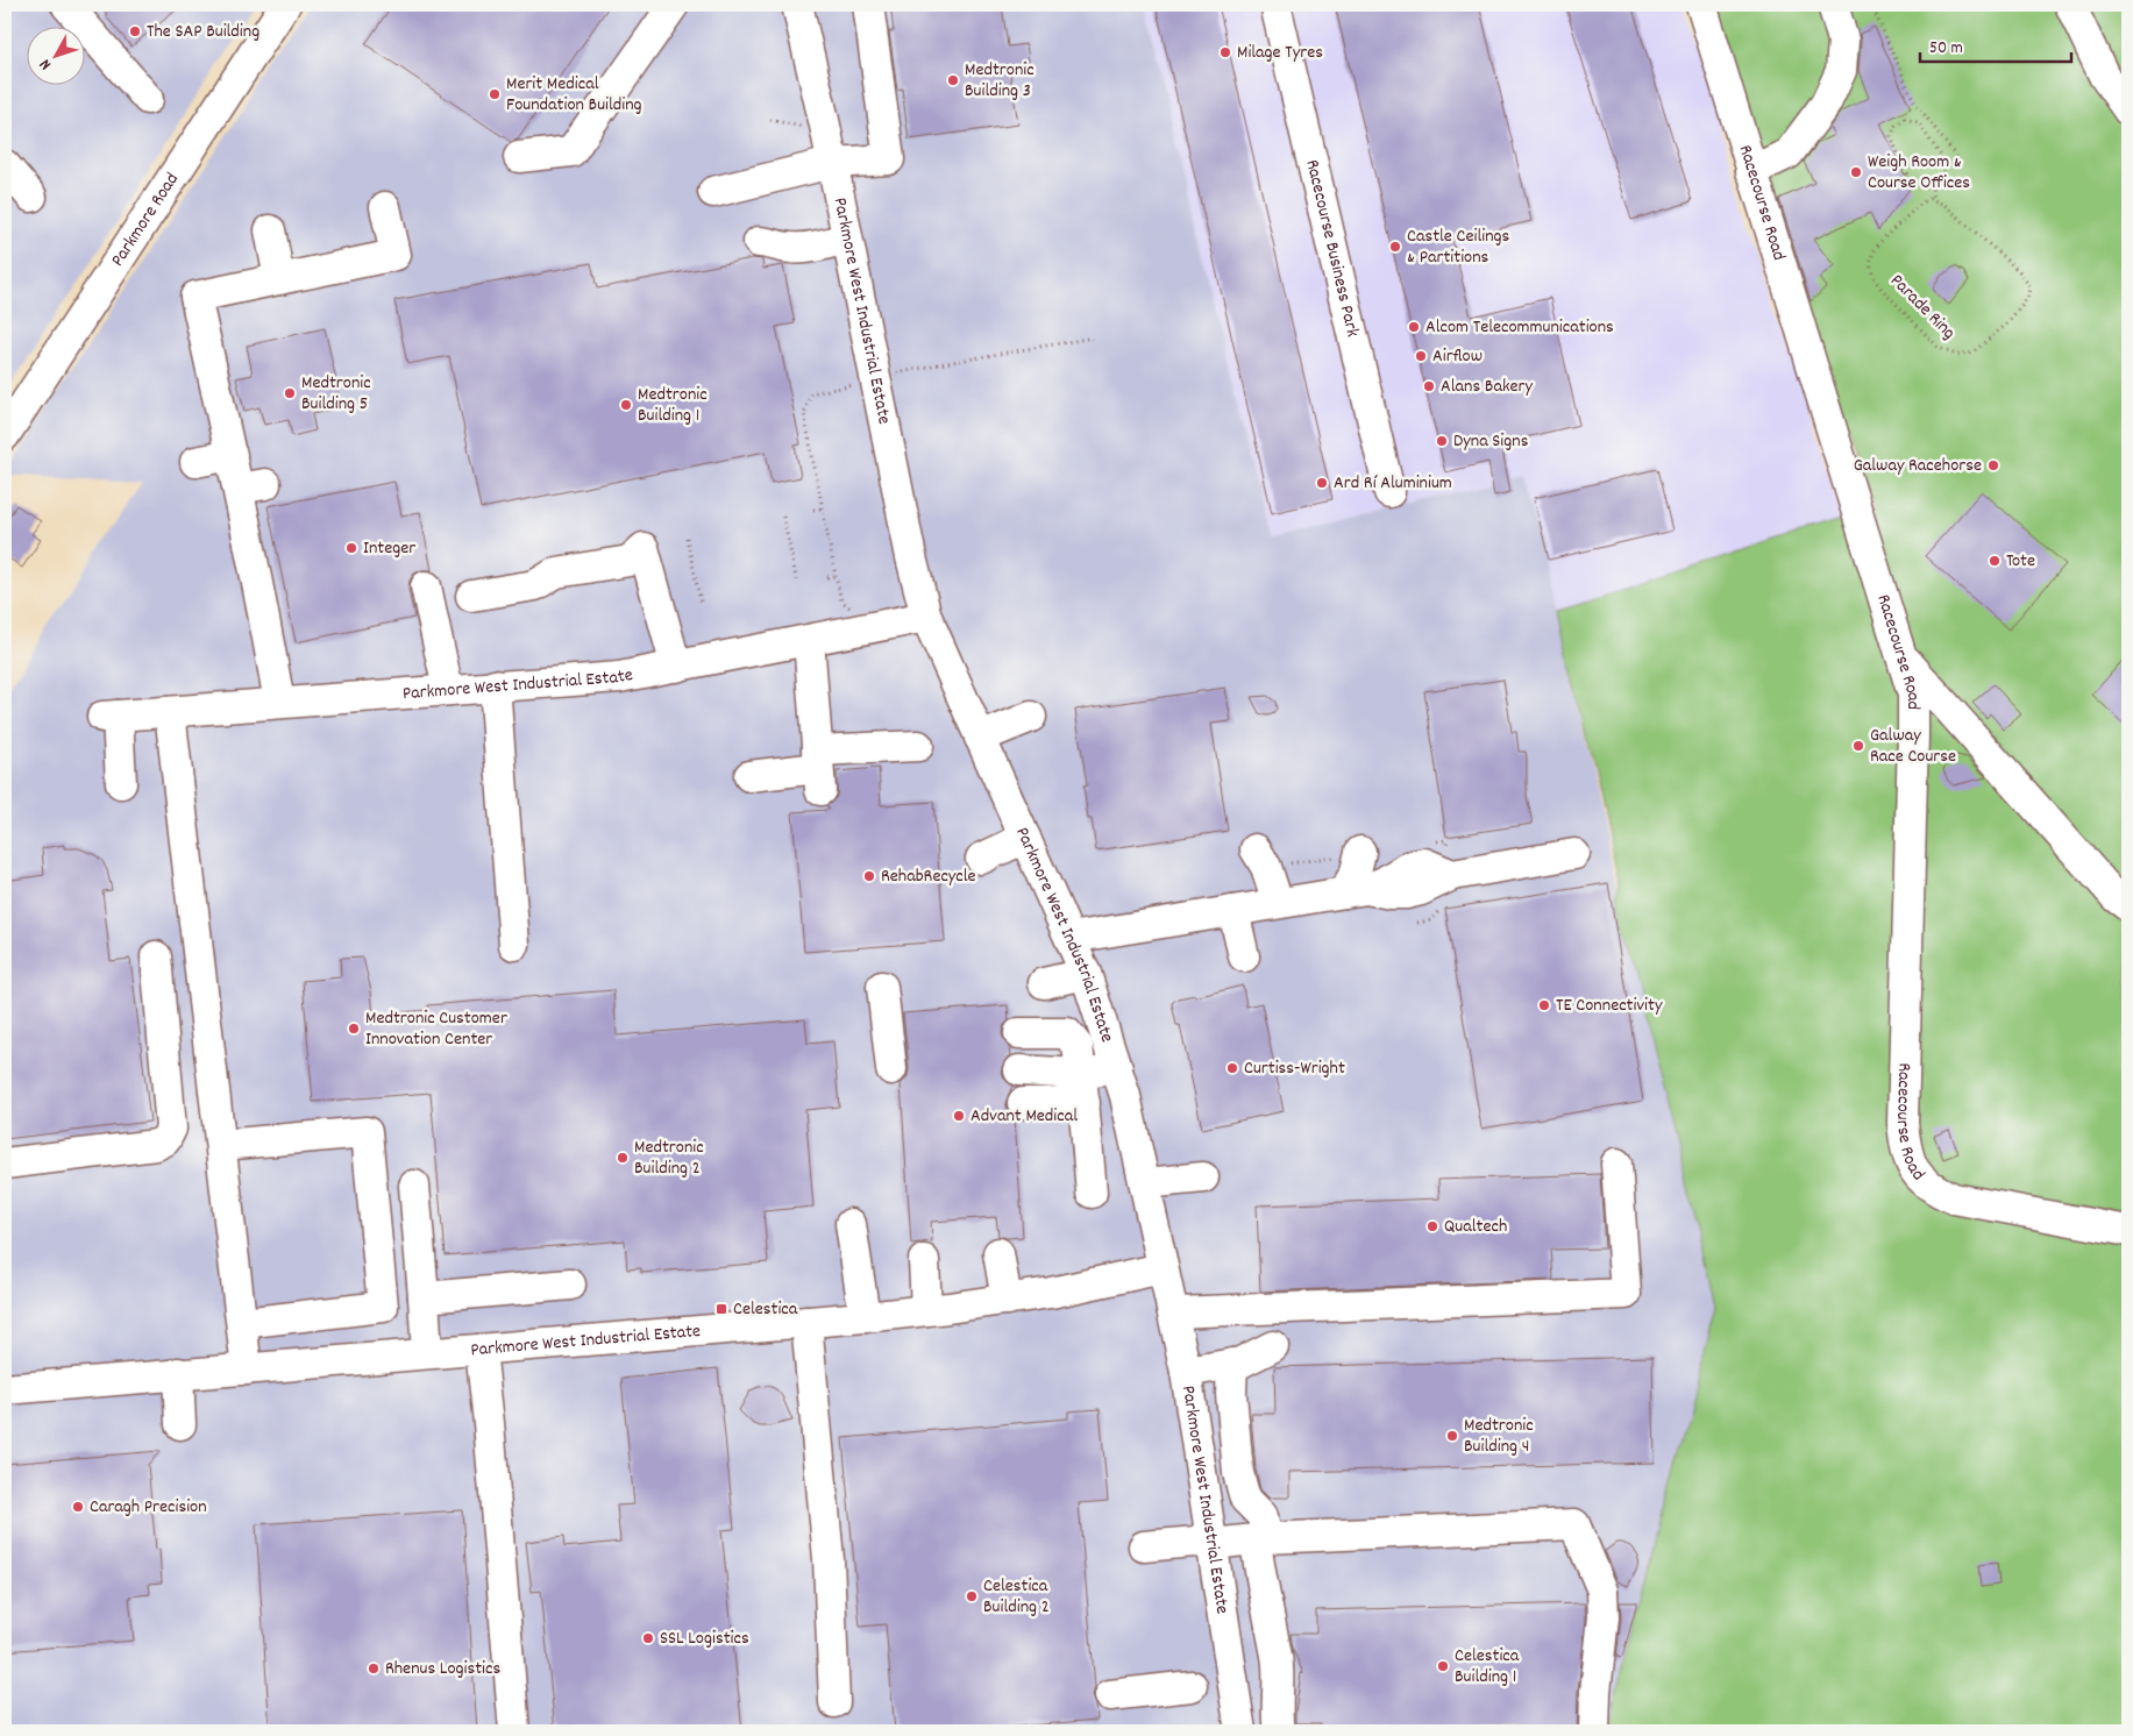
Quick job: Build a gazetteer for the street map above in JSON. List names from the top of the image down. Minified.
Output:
{"streets":{"street":["Racecourse Road","Parkmore Road","Racecourse Business Park","Parkmore West Industrial Estate"],"path":["Parade Ring"]},"places":{"other":["The SAP Building","Milage Tyres","Medtronic Building 3","Merit Medical Foundation Building","Weigh Room & Course Offices","Castle Ceilings & Partitions","Alcom Telecommunications","Airflow","Alans Bakery","Medtronic Building 5","Medtronic Building 1","Dyna Signs","Galway Racehorse","Ard Rí Aluminium","Integer","Tote","Galway Race Course","RehabRecycle","TE Connectivity","Medtronic Customer Innovation Center","Curtiss-Wright","Advant Medical","Medtronic Building 2","Qualtech","Medtronic Building 4","Caragh Precision","Celestica Building 2","SSL Logistics","Celestica Building 1","Rhenus Logistics"],"transit":["Celestica"]},"scale_bar":"50 m","north":"bottom left"}
